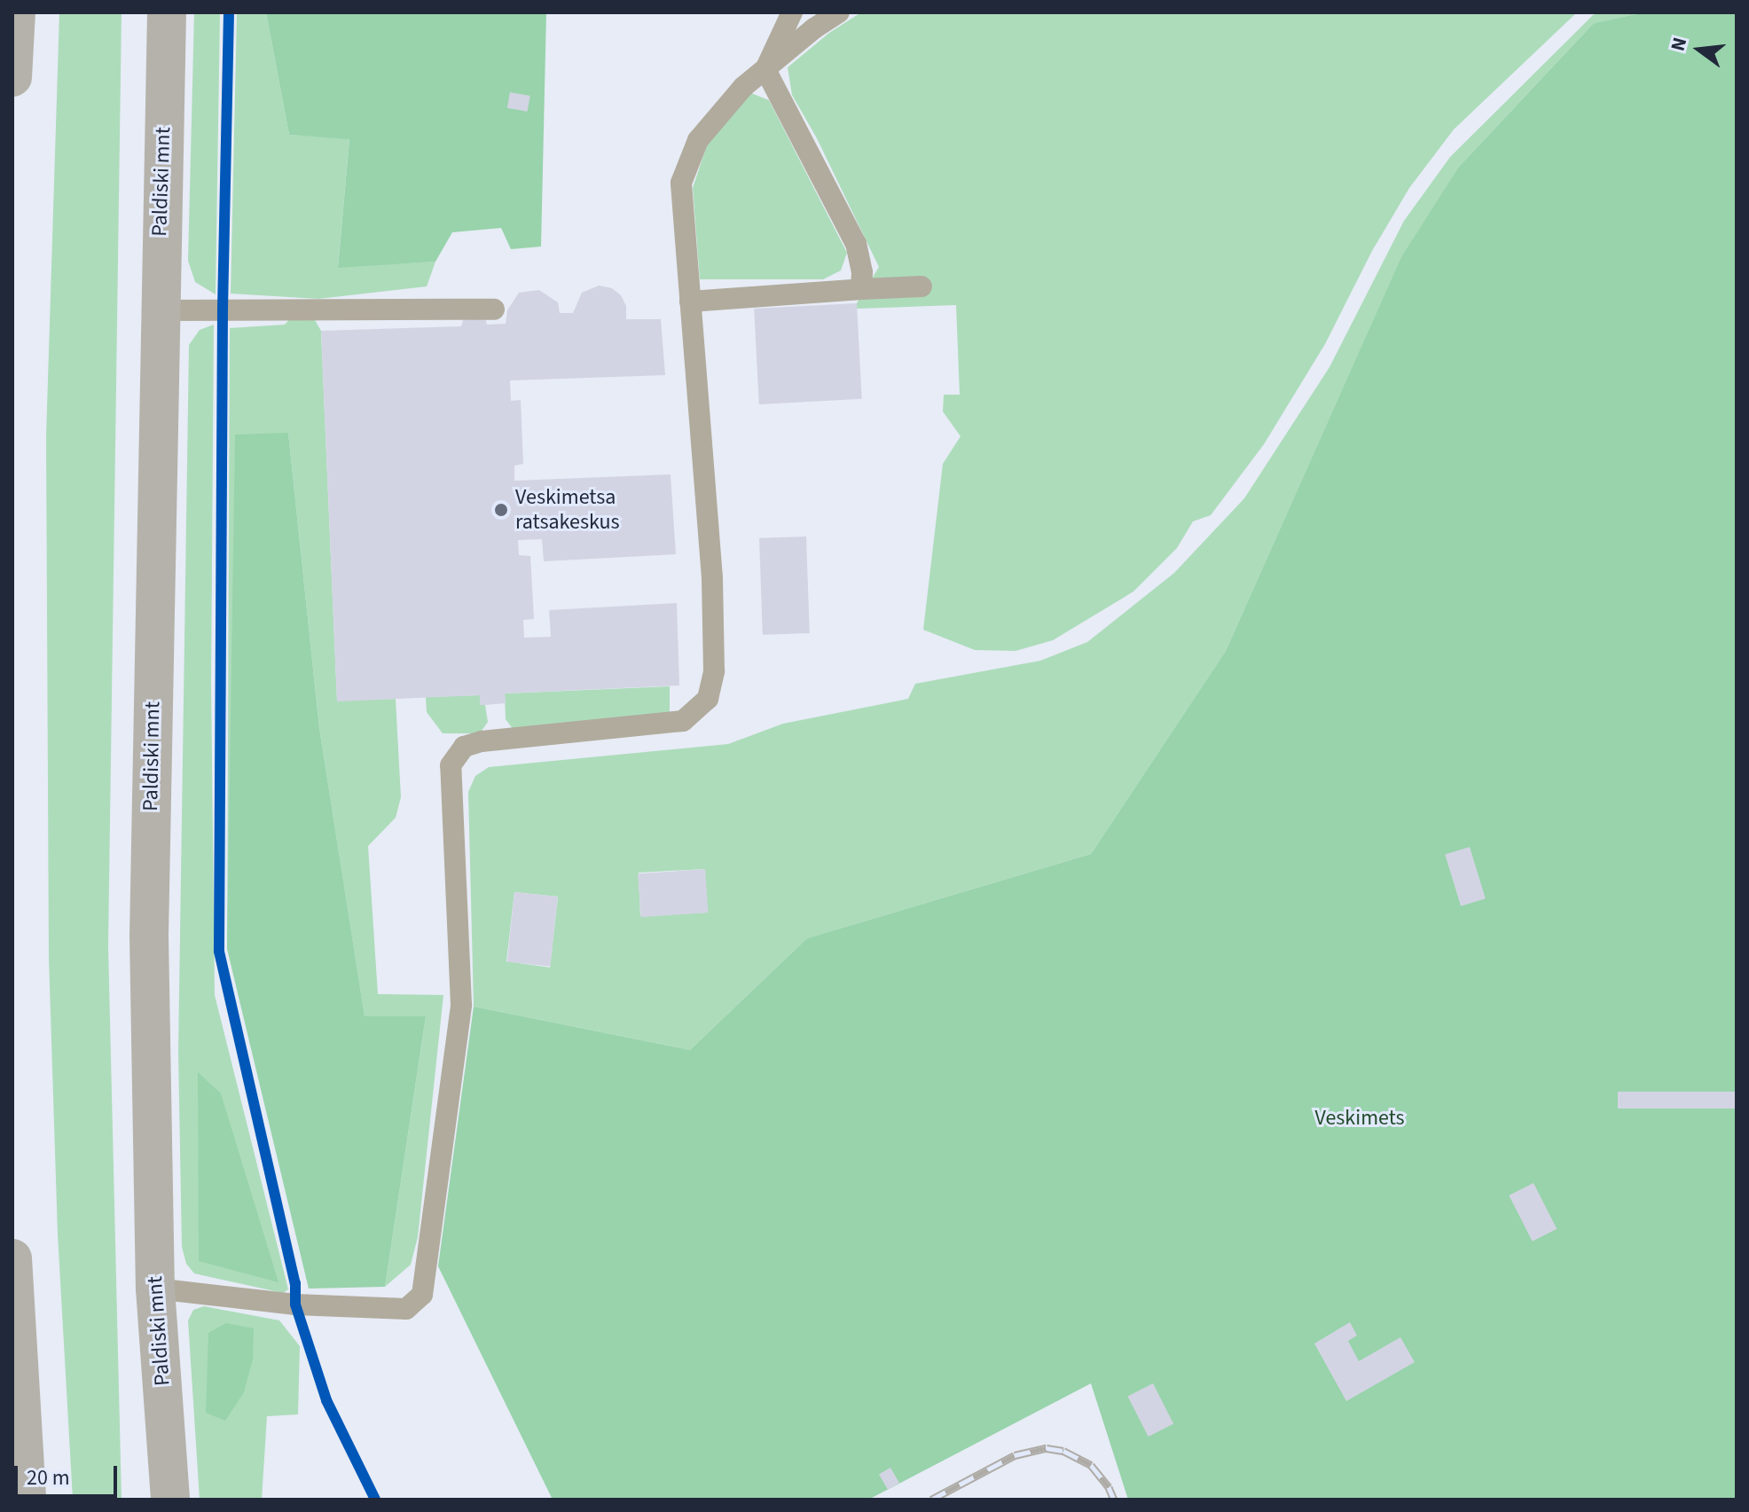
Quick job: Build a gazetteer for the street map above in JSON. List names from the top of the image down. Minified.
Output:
{"streets":{"main road":["Paldiski mnt"]},"parks":["Veskimets"],"places":["Veskimetsa ratsakeskus"],"scale_bar":"20 m","north":"left"}
